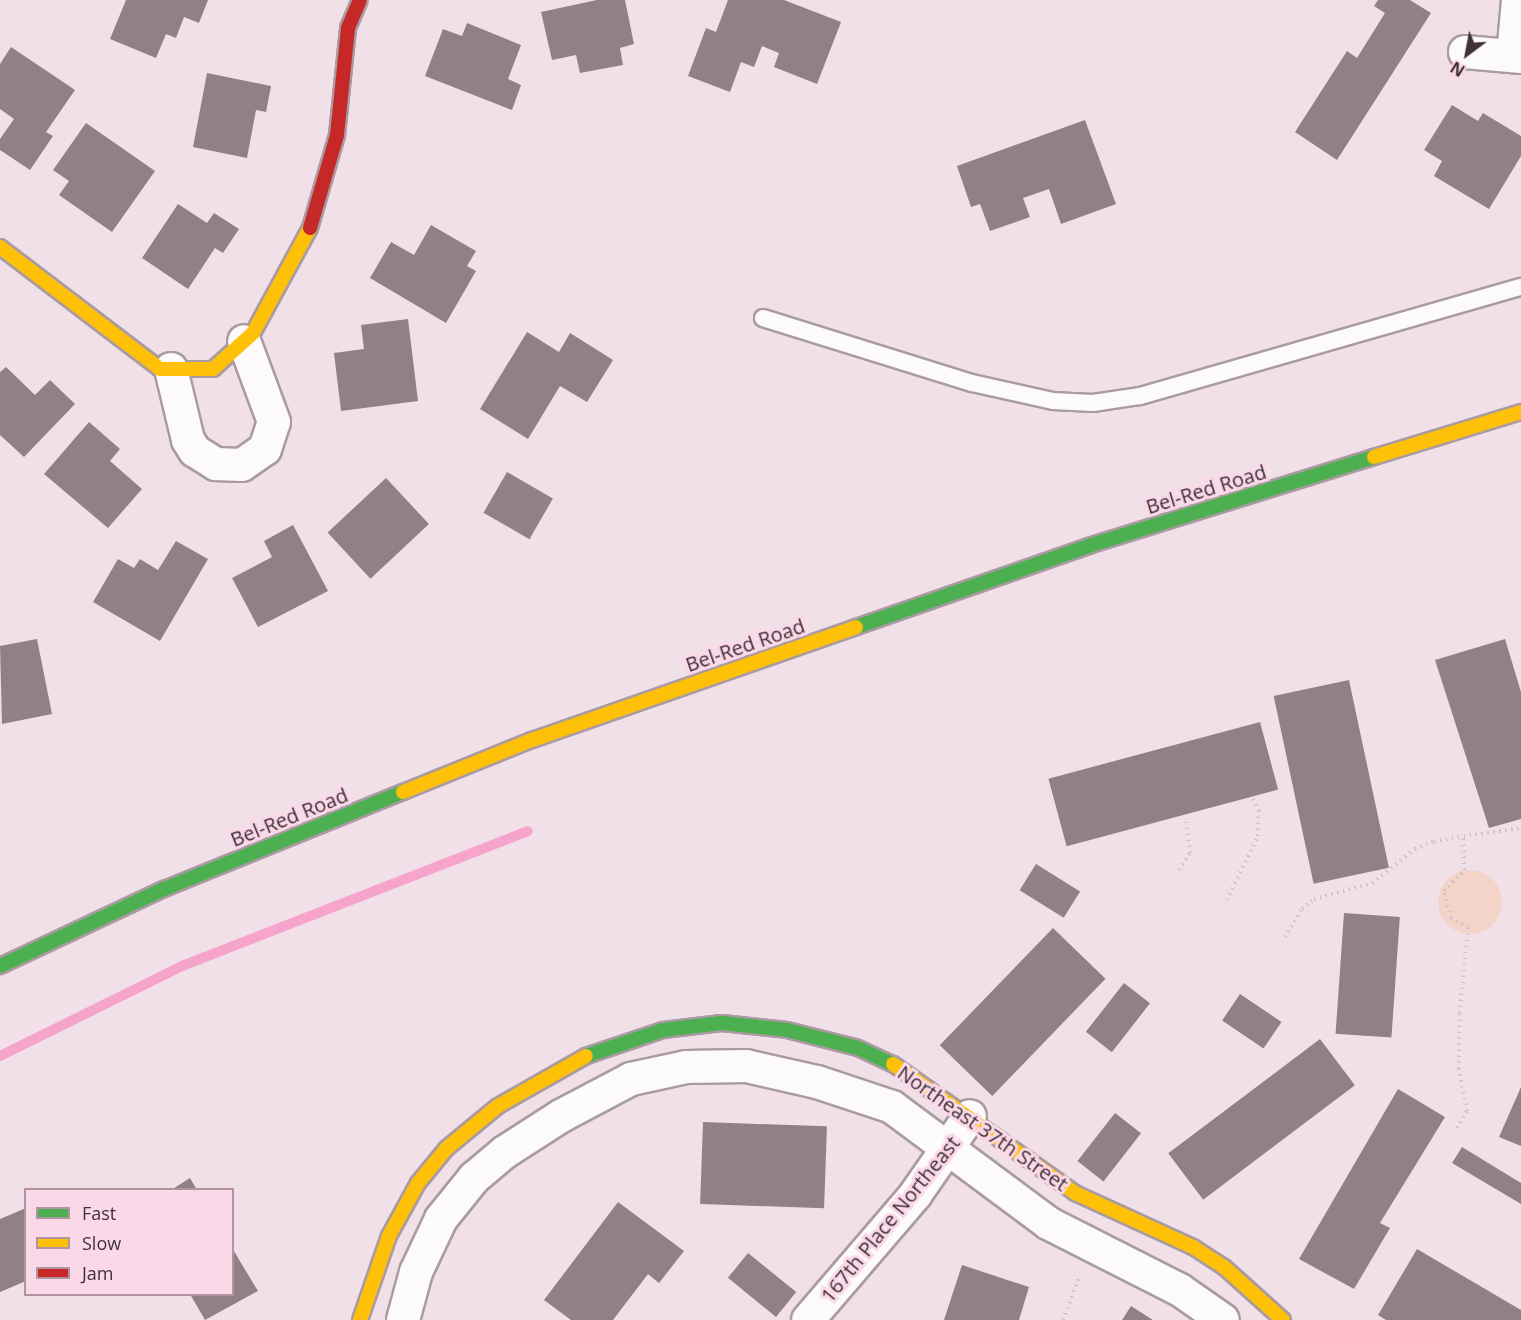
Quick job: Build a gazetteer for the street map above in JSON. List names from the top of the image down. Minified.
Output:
{"streets":{"street":["Bel-Red Road","Northeast 37th Street","167th Place Northeast"]},"crossings":[["Northeast 37th Street","167th Place Northeast"]],"legend":["Fast","Slow","Jam"],"north":"bottom left"}
